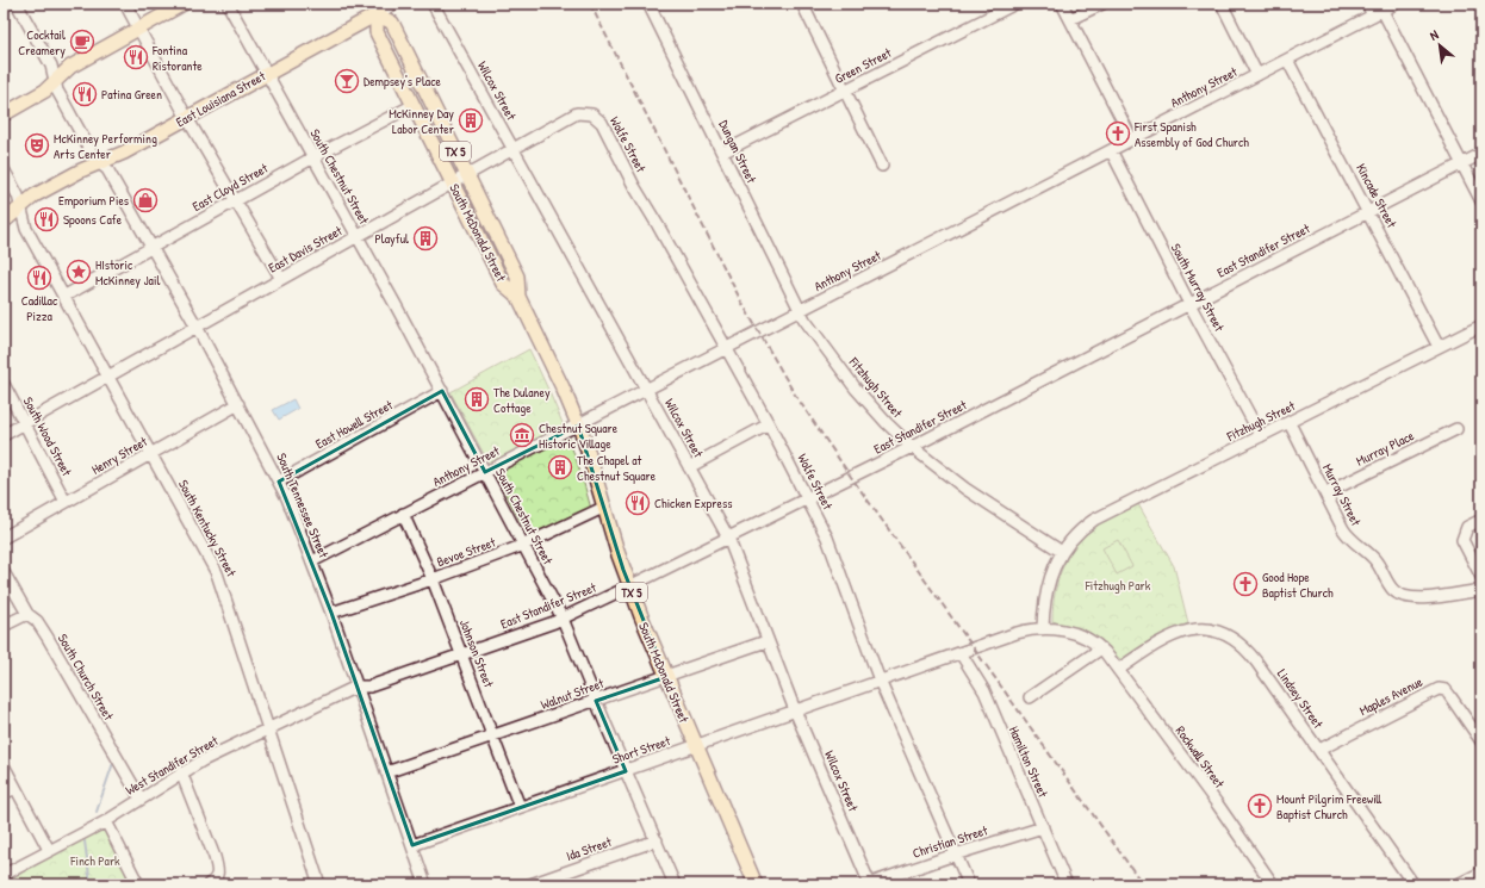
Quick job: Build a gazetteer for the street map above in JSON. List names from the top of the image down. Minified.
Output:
{"streets":{"main road":["East Louisiana Street","TX 5","South McDonald Street"],"street":["Green Street","Anthony Street","Wilcox Street","Wolfe Street","Dungan Street","South Chestnut Street","East Cloyd Street","Kincade Street","East Davis Street","East Standifer Street","South Murray Street","Fitzhugh Street","East Howell Street","South Wood Street","Murray Place","Henry Street","Murray Street","South Tennessee Street","South Kentucky Street","Bevoe Street","Johnson Street","South Church Street","Walnut Street","Maples Avenue","Lindsey Street","Short Street","Rockwall Street","Hamilton Street","West Standifer Street","Christian Street","Ida Street"]},"crossings":[["Green Street","Dungan Street"],["Anthony Street","Wilcox Street"],["Anthony Street","Wolfe Street"],["Anthony Street","Dungan Street"],["Anthony Street","South Chestnut Street"],["Anthony Street","Kincade Street"],["Anthony Street","South McDonald Street"],["Anthony Street","South Murray Street"],["Anthony Street","Fitzhugh Street"],["Anthony Street","South Tennessee Street"],["Anthony Street","Johnson Street"],["Wilcox Street","East Davis Street"],["Wilcox Street","East Standifer Street"],["Wilcox Street","Walnut Street"],["Wilcox Street","Short Street"],["Wilcox Street","Christian Street"],["East Louisiana Street","South Chestnut Street"],["East Louisiana Street","South McDonald Street"],["East Louisiana Street","South Tennessee Street"],["East Louisiana Street","South Kentucky Street"],["Wolfe Street","East Davis Street"],["Wolfe Street","East Standifer Street"],["Wolfe Street","Short Street"],["Wolfe Street","Christian Street"],["Dungan Street","Fitzhugh Street"],["South Chestnut Street","East Cloyd Street"],["South Chestnut Street","East Davis Street"],["South Chestnut Street","East Standifer Street"],["South Chestnut Street","East Howell Street"],["South Chestnut Street","Bevoe Street"],["South Chestnut Street","Walnut Street"],["South Chestnut Street","Short Street"],["South Chestnut Street","Ida Street"],["East Cloyd Street","South McDonald Street"],["East Cloyd Street","South Tennessee Street"],["East Cloyd Street","South Kentucky Street"],["Kincade Street","East Standifer Street"],["Kincade Street","Fitzhugh Street"],["South McDonald Street","East Davis Street"],["South McDonald Street","East Standifer Street"],["South McDonald Street","Bevoe Street"],["South McDonald Street","Walnut Street"],["South McDonald Street","Short Street"],["East Davis Street","South Wood Street"],["East Davis Street","South Tennessee Street"],["East Davis Street","South Kentucky Street"],["East Standifer Street","South Murray Street"],["East Standifer Street","Fitzhugh Street"],["East Standifer Street","South Tennessee Street"],["East Standifer Street","Johnson Street"],["East Standifer Street","West Standifer Street"],["South Murray Street","Fitzhugh Street"],["Fitzhugh Street","Murray Street"],["Fitzhugh Street","Rockwall Street"],["East Howell Street","South Tennessee Street"],["South Wood Street","Henry Street"],["Murray Place","Murray Street"],["Henry Street","South Tennessee Street"],["Henry Street","South Kentucky Street"],["South Tennessee Street","Bevoe Street"],["South Tennessee Street","Walnut Street"],["South Tennessee Street","Short Street"],["South Tennessee Street","West Standifer Street"],["South Kentucky Street","West Standifer Street"],["Bevoe Street","Johnson Street"],["Johnson Street","Walnut Street"],["Johnson Street","Short Street"],["South Church Street","West Standifer Street"],["Maples Avenue","Lindsey Street"],["Lindsey Street","Rockwall Street"],["Short Street","Rockwall Street"],["Short Street","Hamilton Street"],["Rockwall Street","Hamilton Street"],["Hamilton Street","Christian Street"]],"parks":["Fitzhugh Park","Finch Park"],"places":{"cafe":["Cocktail Creamery"],"restaurant":["Fontina Ristorante","Patina Green","Spoons Cafe","Cadillac Pizza","Chicken Express"],"bar":["Dempsey's Place"],"building":["McKinney Day Labor Center","Playful","The Dulaney Cottage","The Chapel at Chestnut Square"],"church":["First Spanish Assembly of God Church","Good Hope Baptist Church","Mount Pilgrim Freewill Baptist Church"],"theatre":["McKinney Performing Arts Center"],"shop":["Emporium Pies"],"place":["HIstoric McKinney Jail"],"museum":["Chestnut Square Historic Village"]},"north":"top left"}
